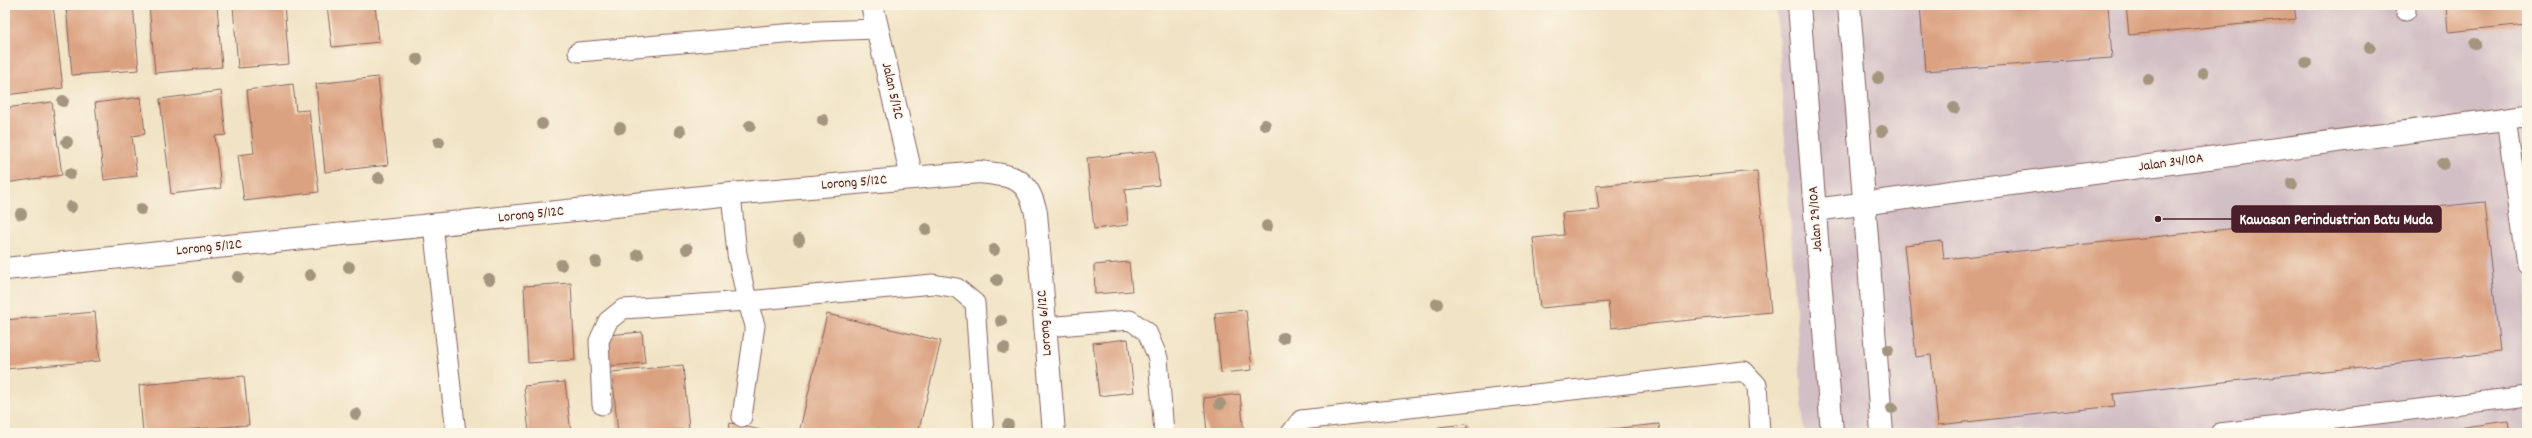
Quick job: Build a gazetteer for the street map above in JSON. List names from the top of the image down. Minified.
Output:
{"streets":{"street":["Jalan 5/12C","Jalan 34/10A","Lorong 5/12C","Jalan 29/10A","Lorong 6/12C"]},"crossings":[["Jalan 5/12C","Lorong 5/12C"],["Jalan 34/10A","Jalan 29/10A"],["Lorong 5/12C","Lorong 6/12C"]],"places":["Kawasan Perindustrian Batu Muda"]}
